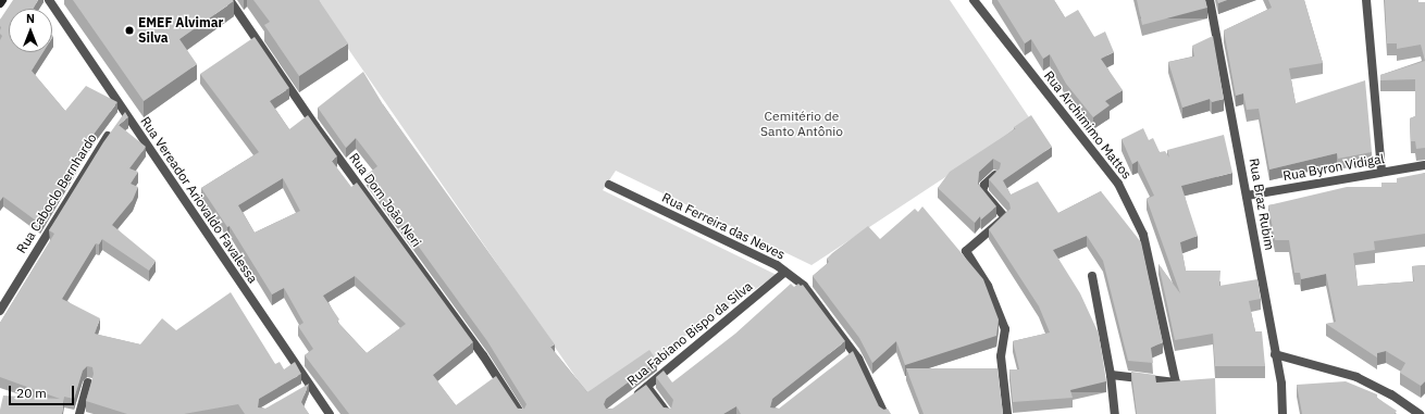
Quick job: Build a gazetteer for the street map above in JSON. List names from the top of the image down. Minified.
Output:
{"streets":{"street":["Rua Archimimo Mattos","Rua Byron Vidigal","Rua Caboclo Bernhardo","Rua Vereador Ariovaldo Favalessa","Rua Dom João Neri","Rua Braz Rubim","Rua Ferreira das Neves","Rua Fabiano Bispo da Silva"]},"crossings":[["Rua Byron Vidigal","Rua Braz Rubim"],["Rua Caboclo Bernhardo","Rua Vereador Ariovaldo Favalessa"],["Rua Ferreira das Neves","Rua Fabiano Bispo da Silva"]],"parks":["Cemitério de Santo Antônio"],"places":["EMEF Alvimar Silva"],"scale_bar":"20 m","north":"top"}
